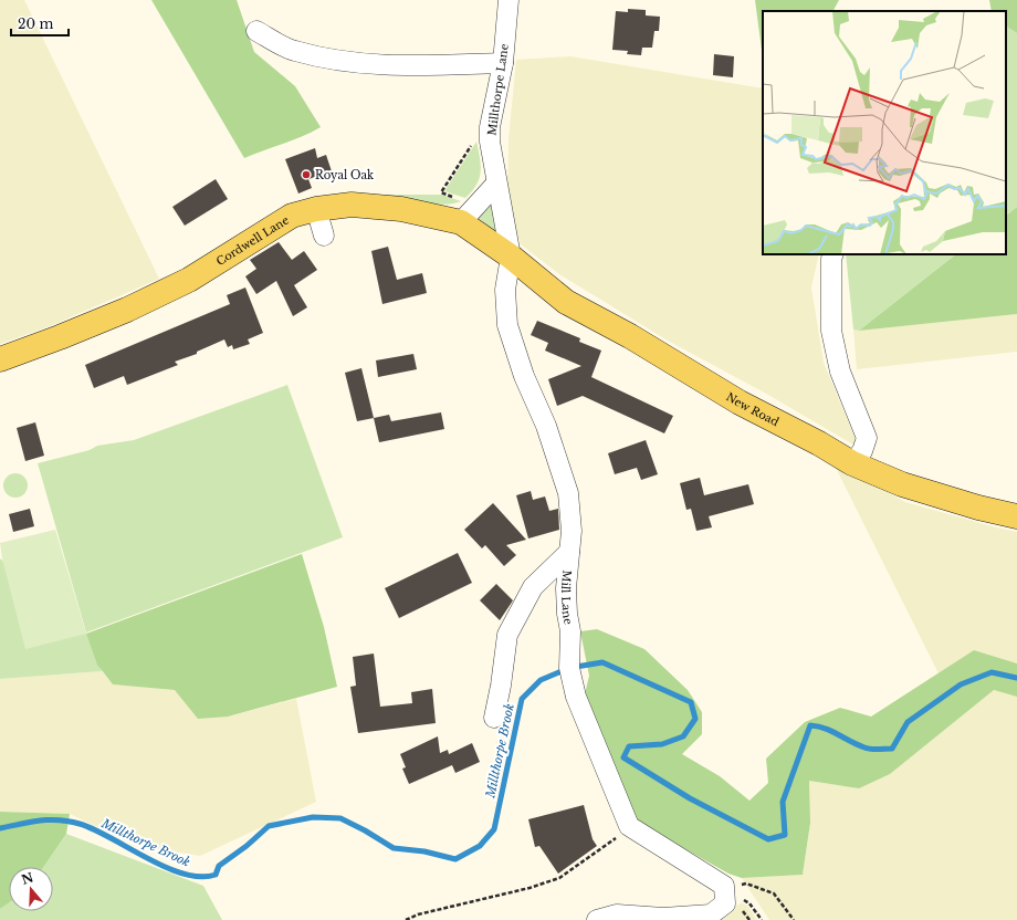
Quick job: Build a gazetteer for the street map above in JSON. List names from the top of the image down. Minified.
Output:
{"streets":{"main road":["Cordwell Lane","New Road"],"street":["Millthorpe Lane","Mill Lane"]},"crossings":[["Millthorpe Lane","Cordwell Lane"],["Millthorpe Lane","New Road"],["Millthorpe Lane","Mill Lane"],["Cordwell Lane","New Road"],["Cordwell Lane","Mill Lane"],["New Road","Mill Lane"]],"water":["Millthorpe Brook"],"places":["Royal Oak"],"scale_bar":"20 m","north":"top"}
